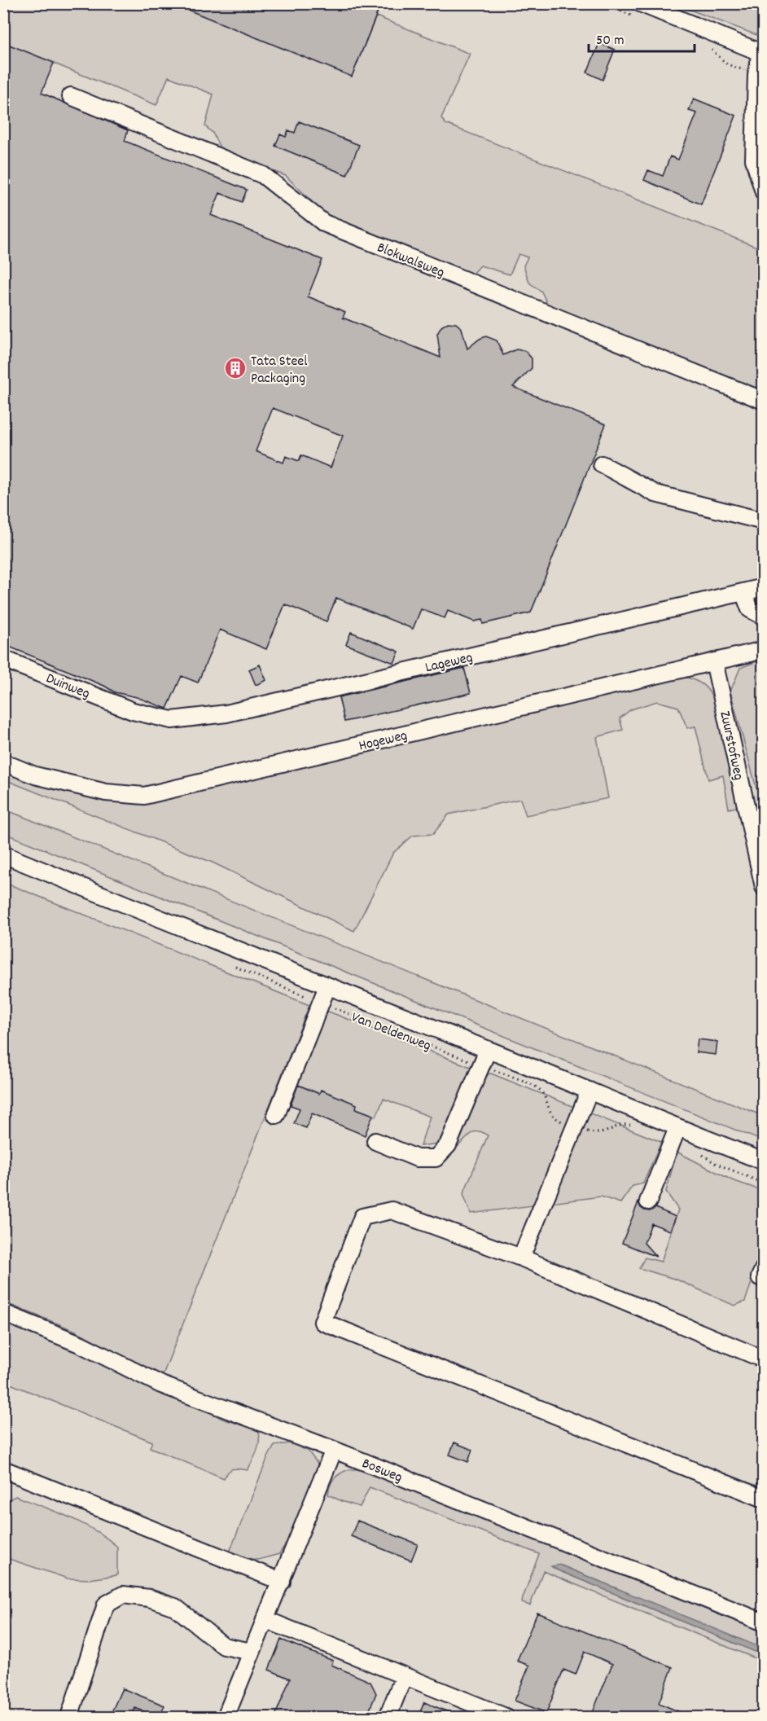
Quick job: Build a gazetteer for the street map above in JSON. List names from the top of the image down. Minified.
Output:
{"streets":{"street":["Blokwalsweg","Lageweg","Duinweg","Hogeweg","Zuurstofweg","Van Deldenweg","Bosweg"]},"crossings":[["Lageweg","Duinweg"],["Hogeweg","Zuurstofweg"]],"places":{"building":["Tata Steel Packaging"]},"scale_bar":"50 m"}
